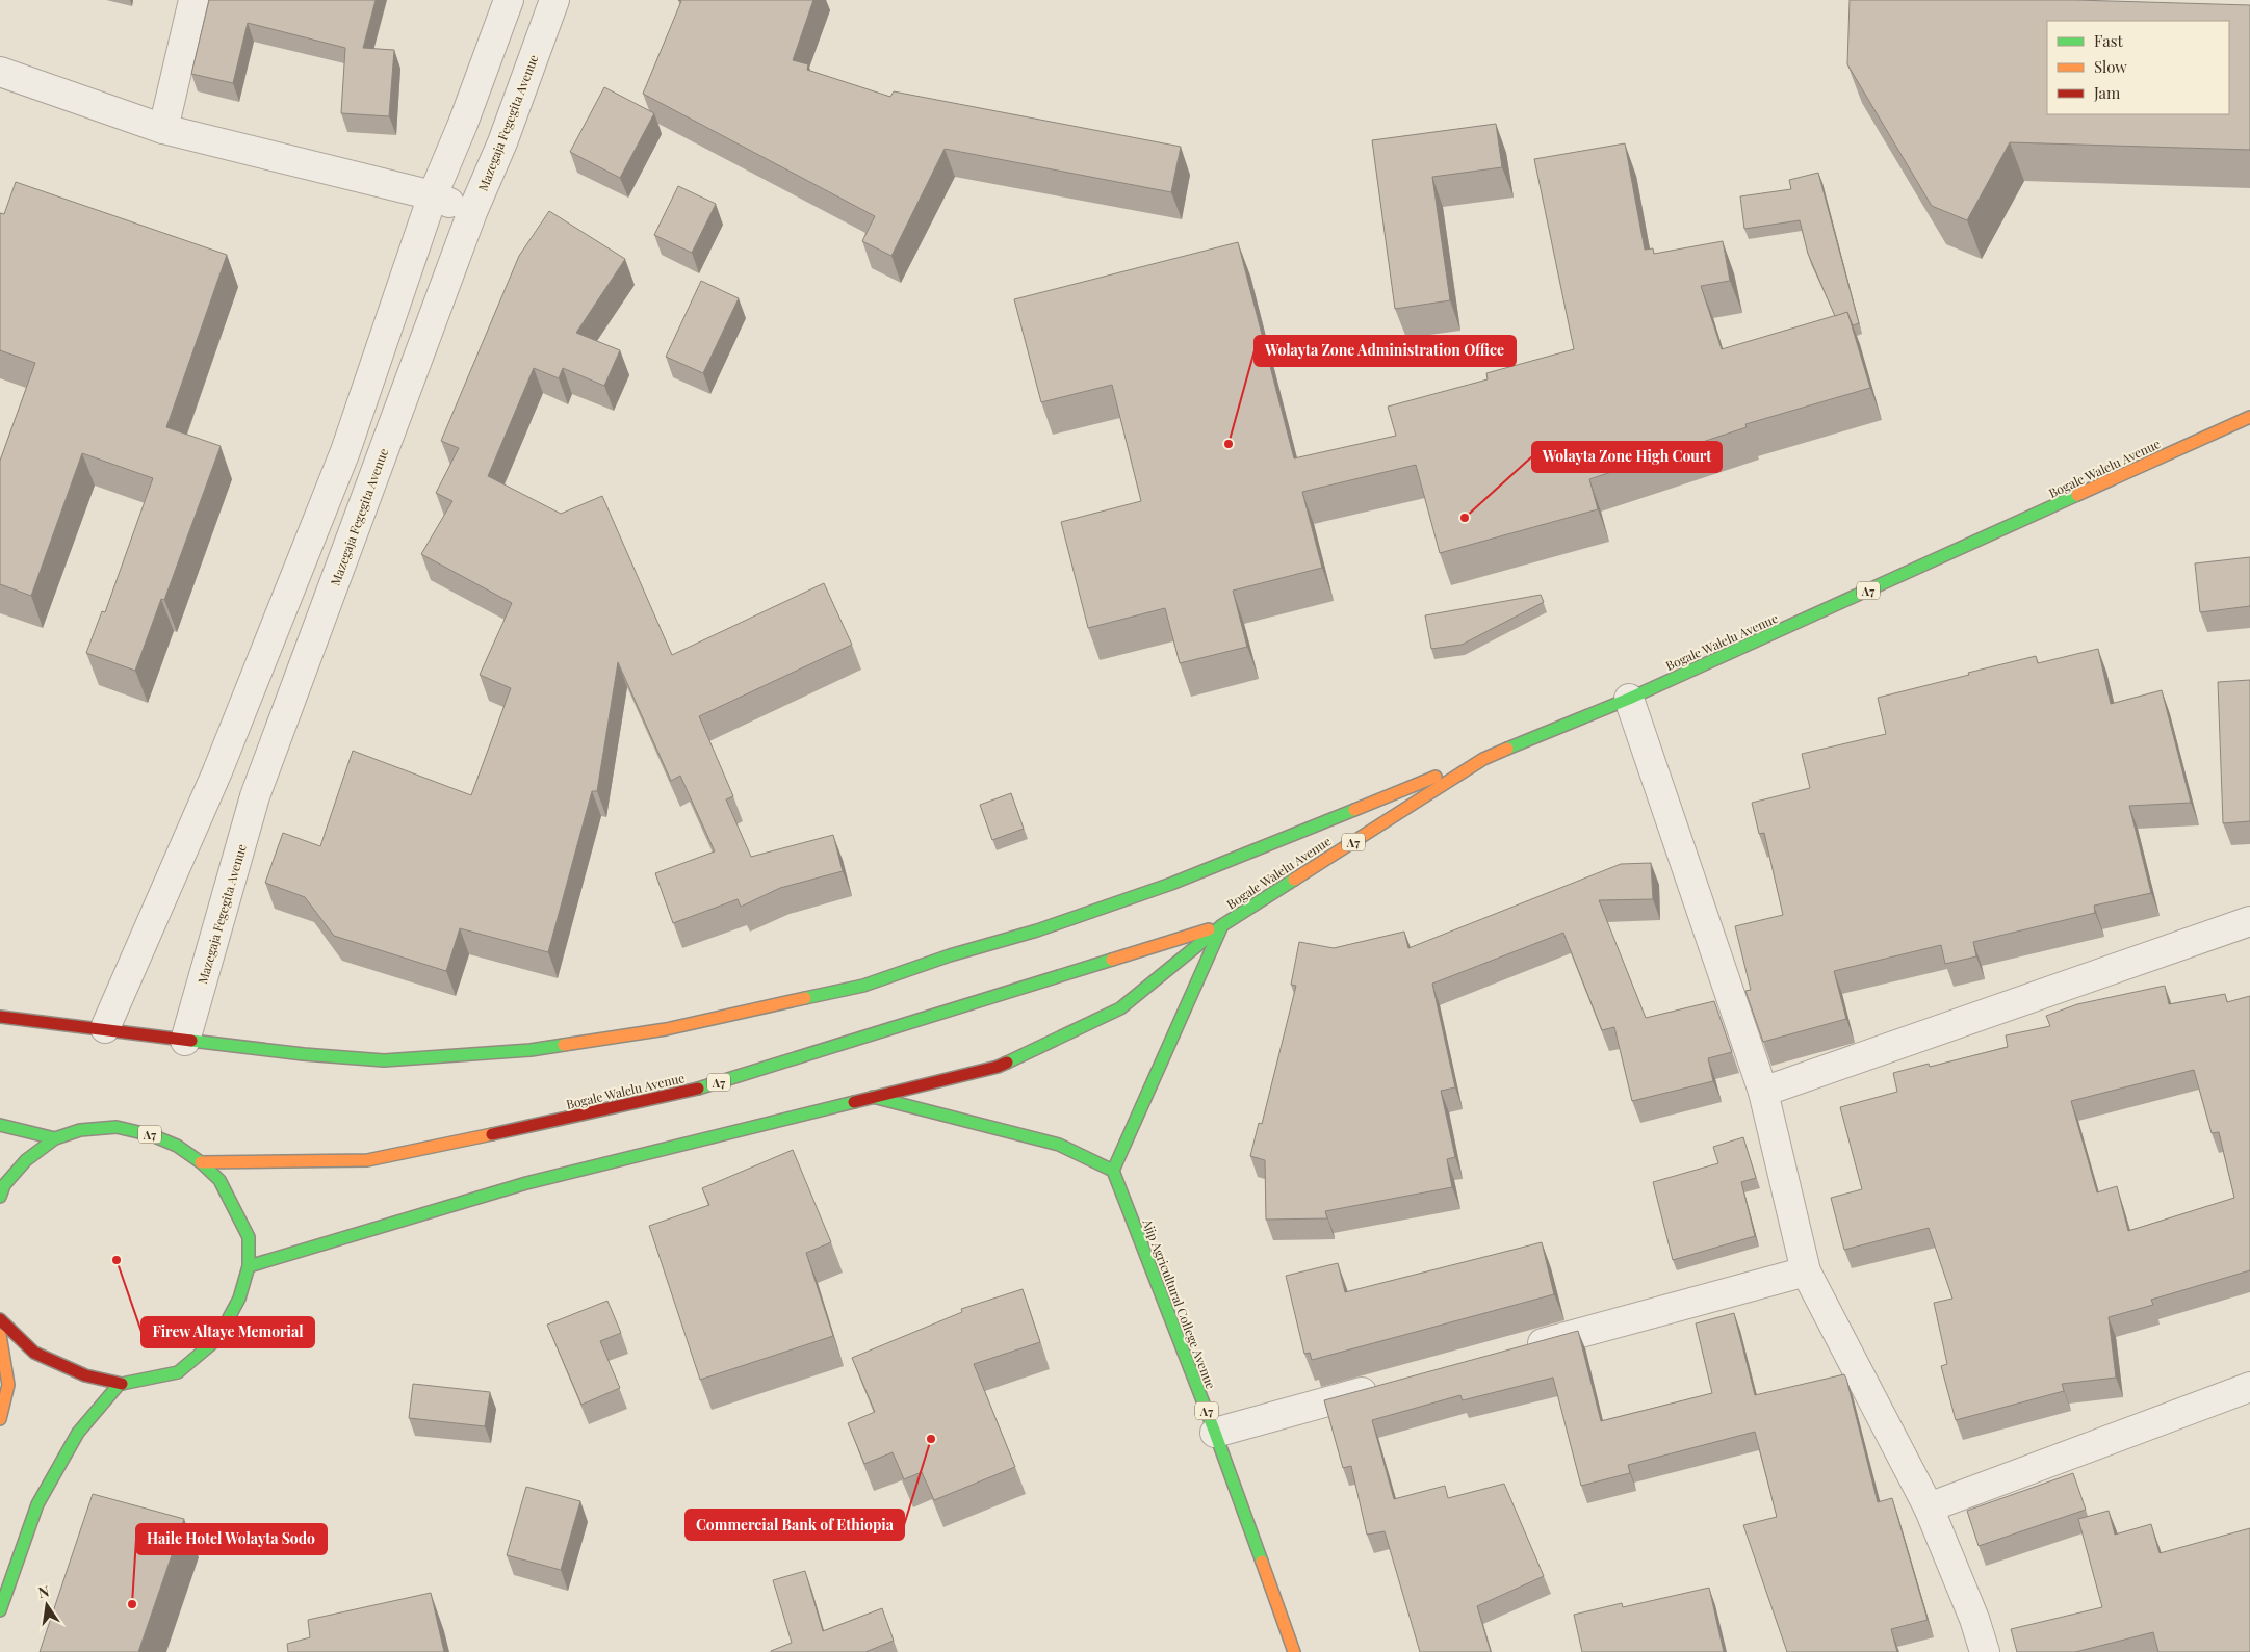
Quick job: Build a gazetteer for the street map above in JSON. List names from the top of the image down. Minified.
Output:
{"streets":{"main road":["Bogale Walelu Avenue","A7","Ajip Agricultural College Avenue"],"street":["Mazegaja Fegegita Avenue"]},"crossings":[["Bogale Walelu Avenue","A7"],["A7","Ajip Agricultural College Avenue"]],"places":["Wolayta Zone Administration Office","Wolayta Zone High Court","Firew Altaye Memorial","Commercial Bank of Ethiopia","Haile Hotel Wolayta Sodo"],"legend":["Fast","Slow","Jam"],"north":"top"}
